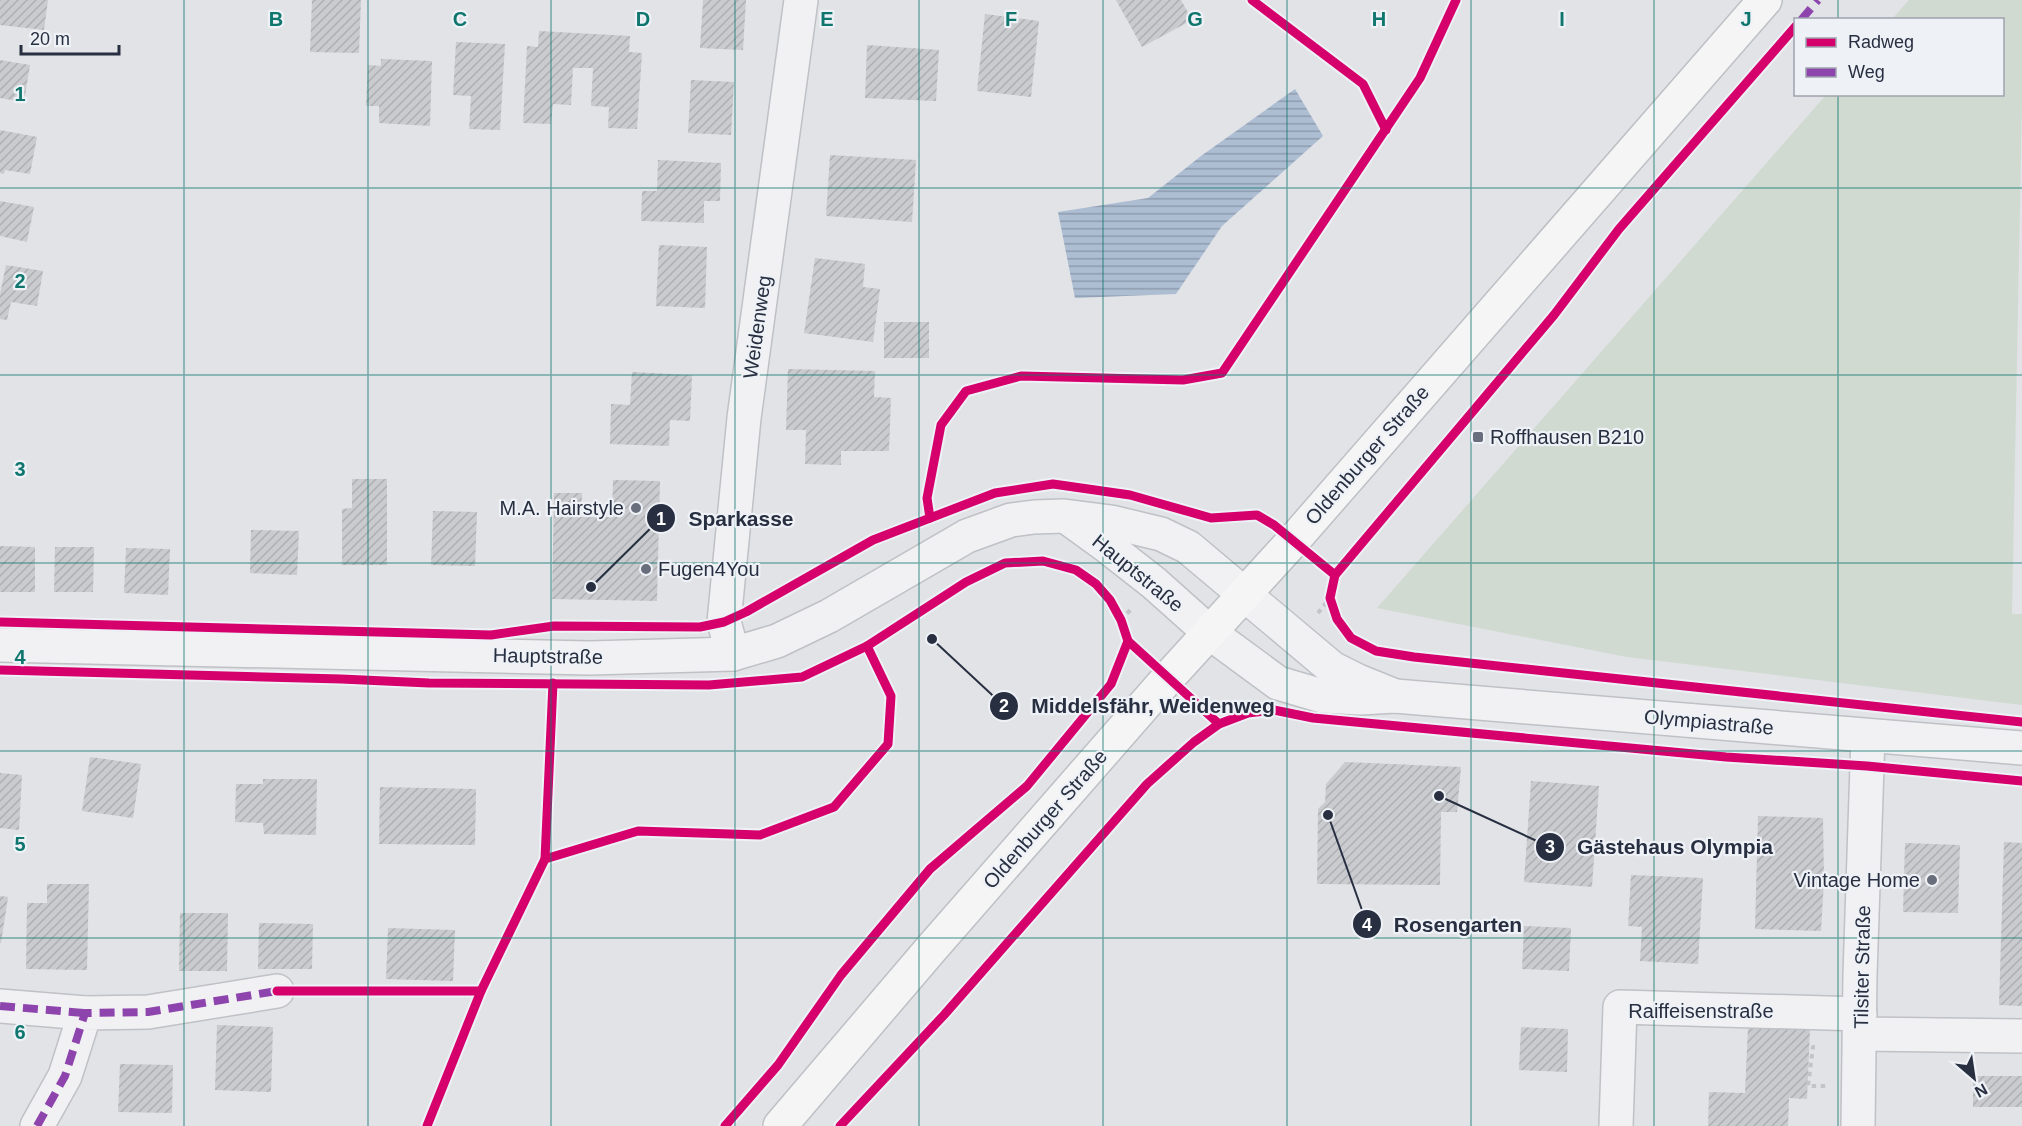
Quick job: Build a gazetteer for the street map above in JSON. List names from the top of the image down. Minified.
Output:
{"streets":{"main road":["Oldenburger Straße"],"street":["Weidenweg","Hauptstraße","Olympiastraße","Tilsiter Straße","Raiffeisenstraße"]},"crossings":[["Weidenweg","Hauptstraße"],["Oldenburger Straße","Hauptstraße"],["Oldenburger Straße","Olympiastraße"],["Hauptstraße","Olympiastraße"],["Olympiastraße","Tilsiter Straße"],["Tilsiter Straße","Raiffeisenstraße"]],"places":{"transit":["Roffhausen B210"],"other":["M.A. Hairstyle","Fugen4You","Sparkasse","Middelsfähr, Weidenweg","Gästehaus Olympia","Rosengarten","Vintage Home"]},"legend":["Radweg","Weg"],"scale_bar":"20 m","north":"bottom right","grid":{"columns":["B","C","D","E","F","G","H","I","J"],"rows":["1","2","3","4","5","6"]}}
